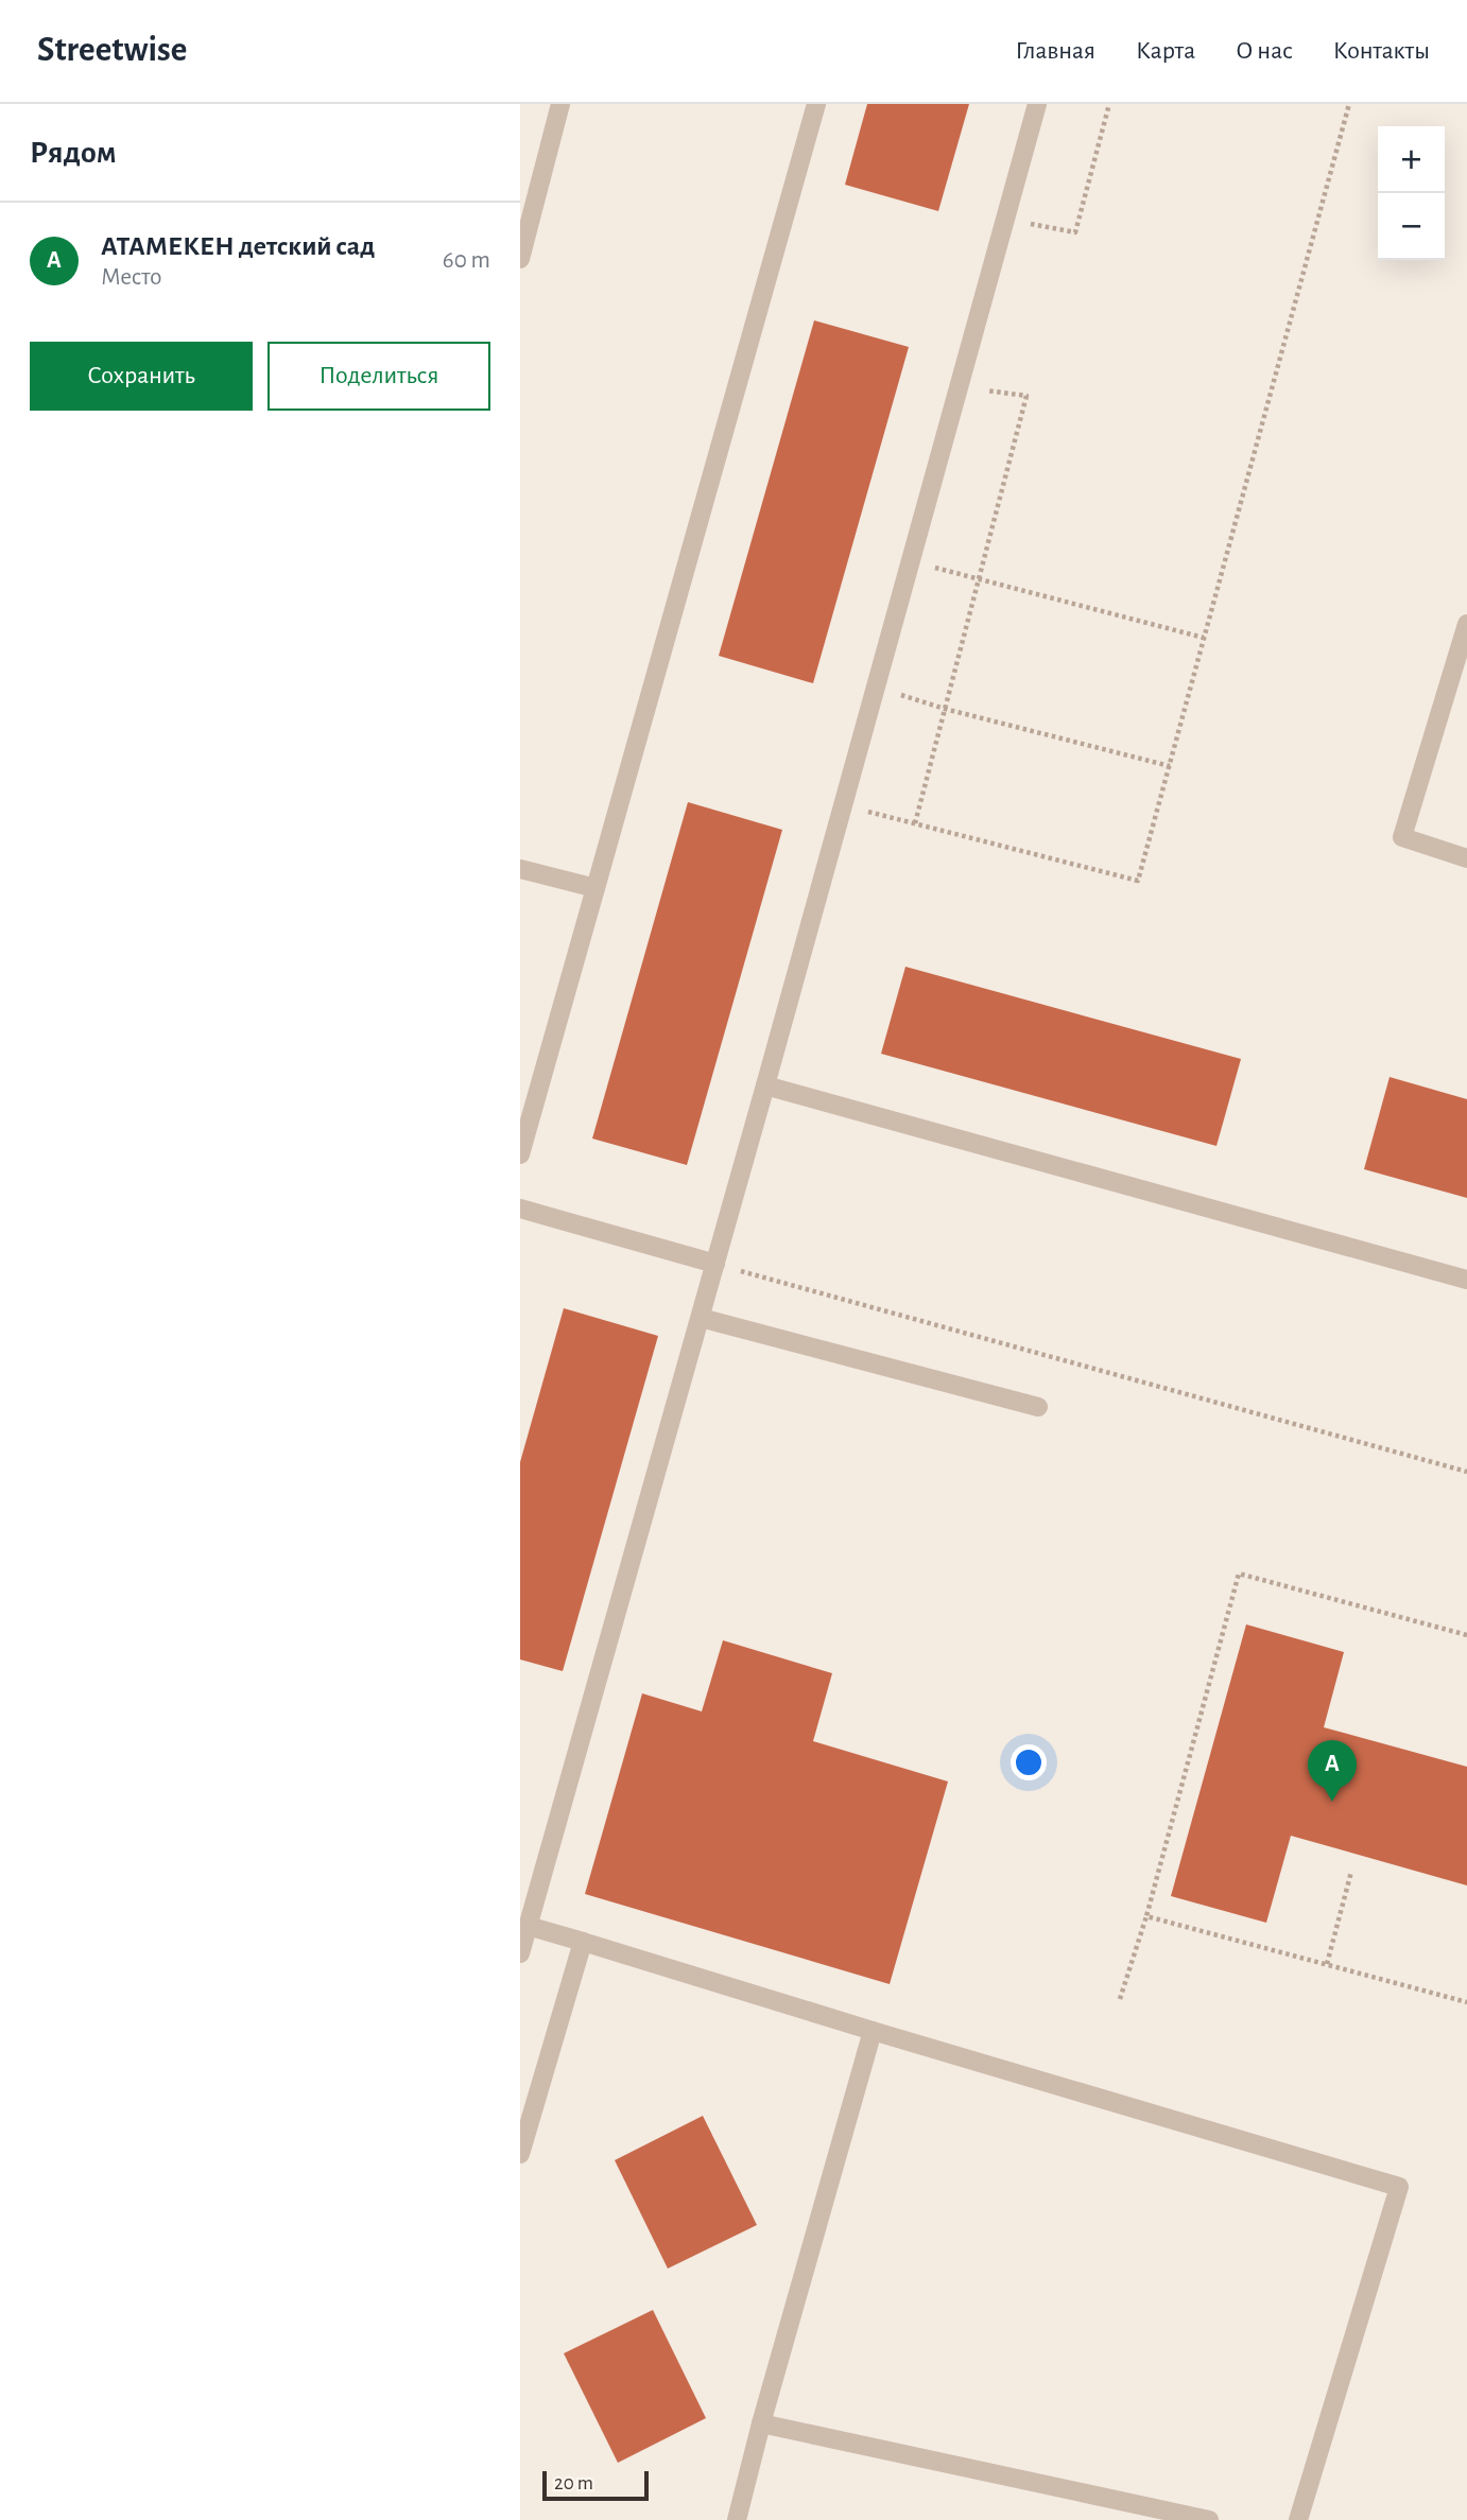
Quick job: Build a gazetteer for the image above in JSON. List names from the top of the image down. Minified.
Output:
{"scale_bar":"20 m","page":{"header":"Streetwise","nav":["Главная","Карта","О нас","Контакты"],"heading":"Рядом","map_buttons":["+","−"],"list":[{"mark":"A","name":"АТАМЕКЕН детский сад","note":"Место","value":"60 m"}],"buttons":["Сохранить","Поделиться"],"pins":"A","scale":"20 m"}}
